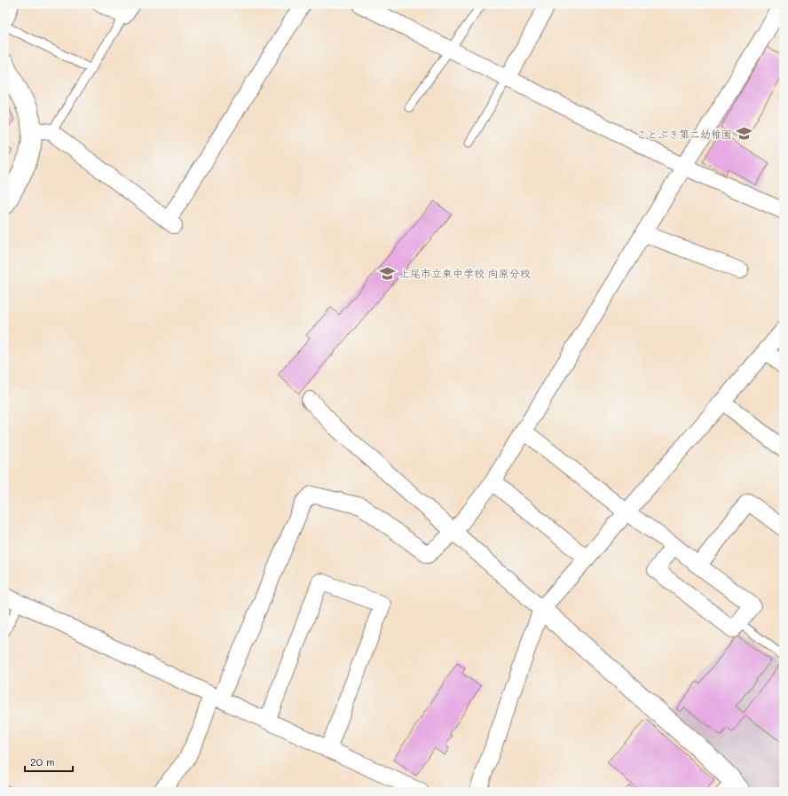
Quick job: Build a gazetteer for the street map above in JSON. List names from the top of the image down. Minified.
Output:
{"places":{"school or university":["ことぶき第二幼稚園","上尾市立東中学校 向原分校"]},"scale_bar":"20 m"}
